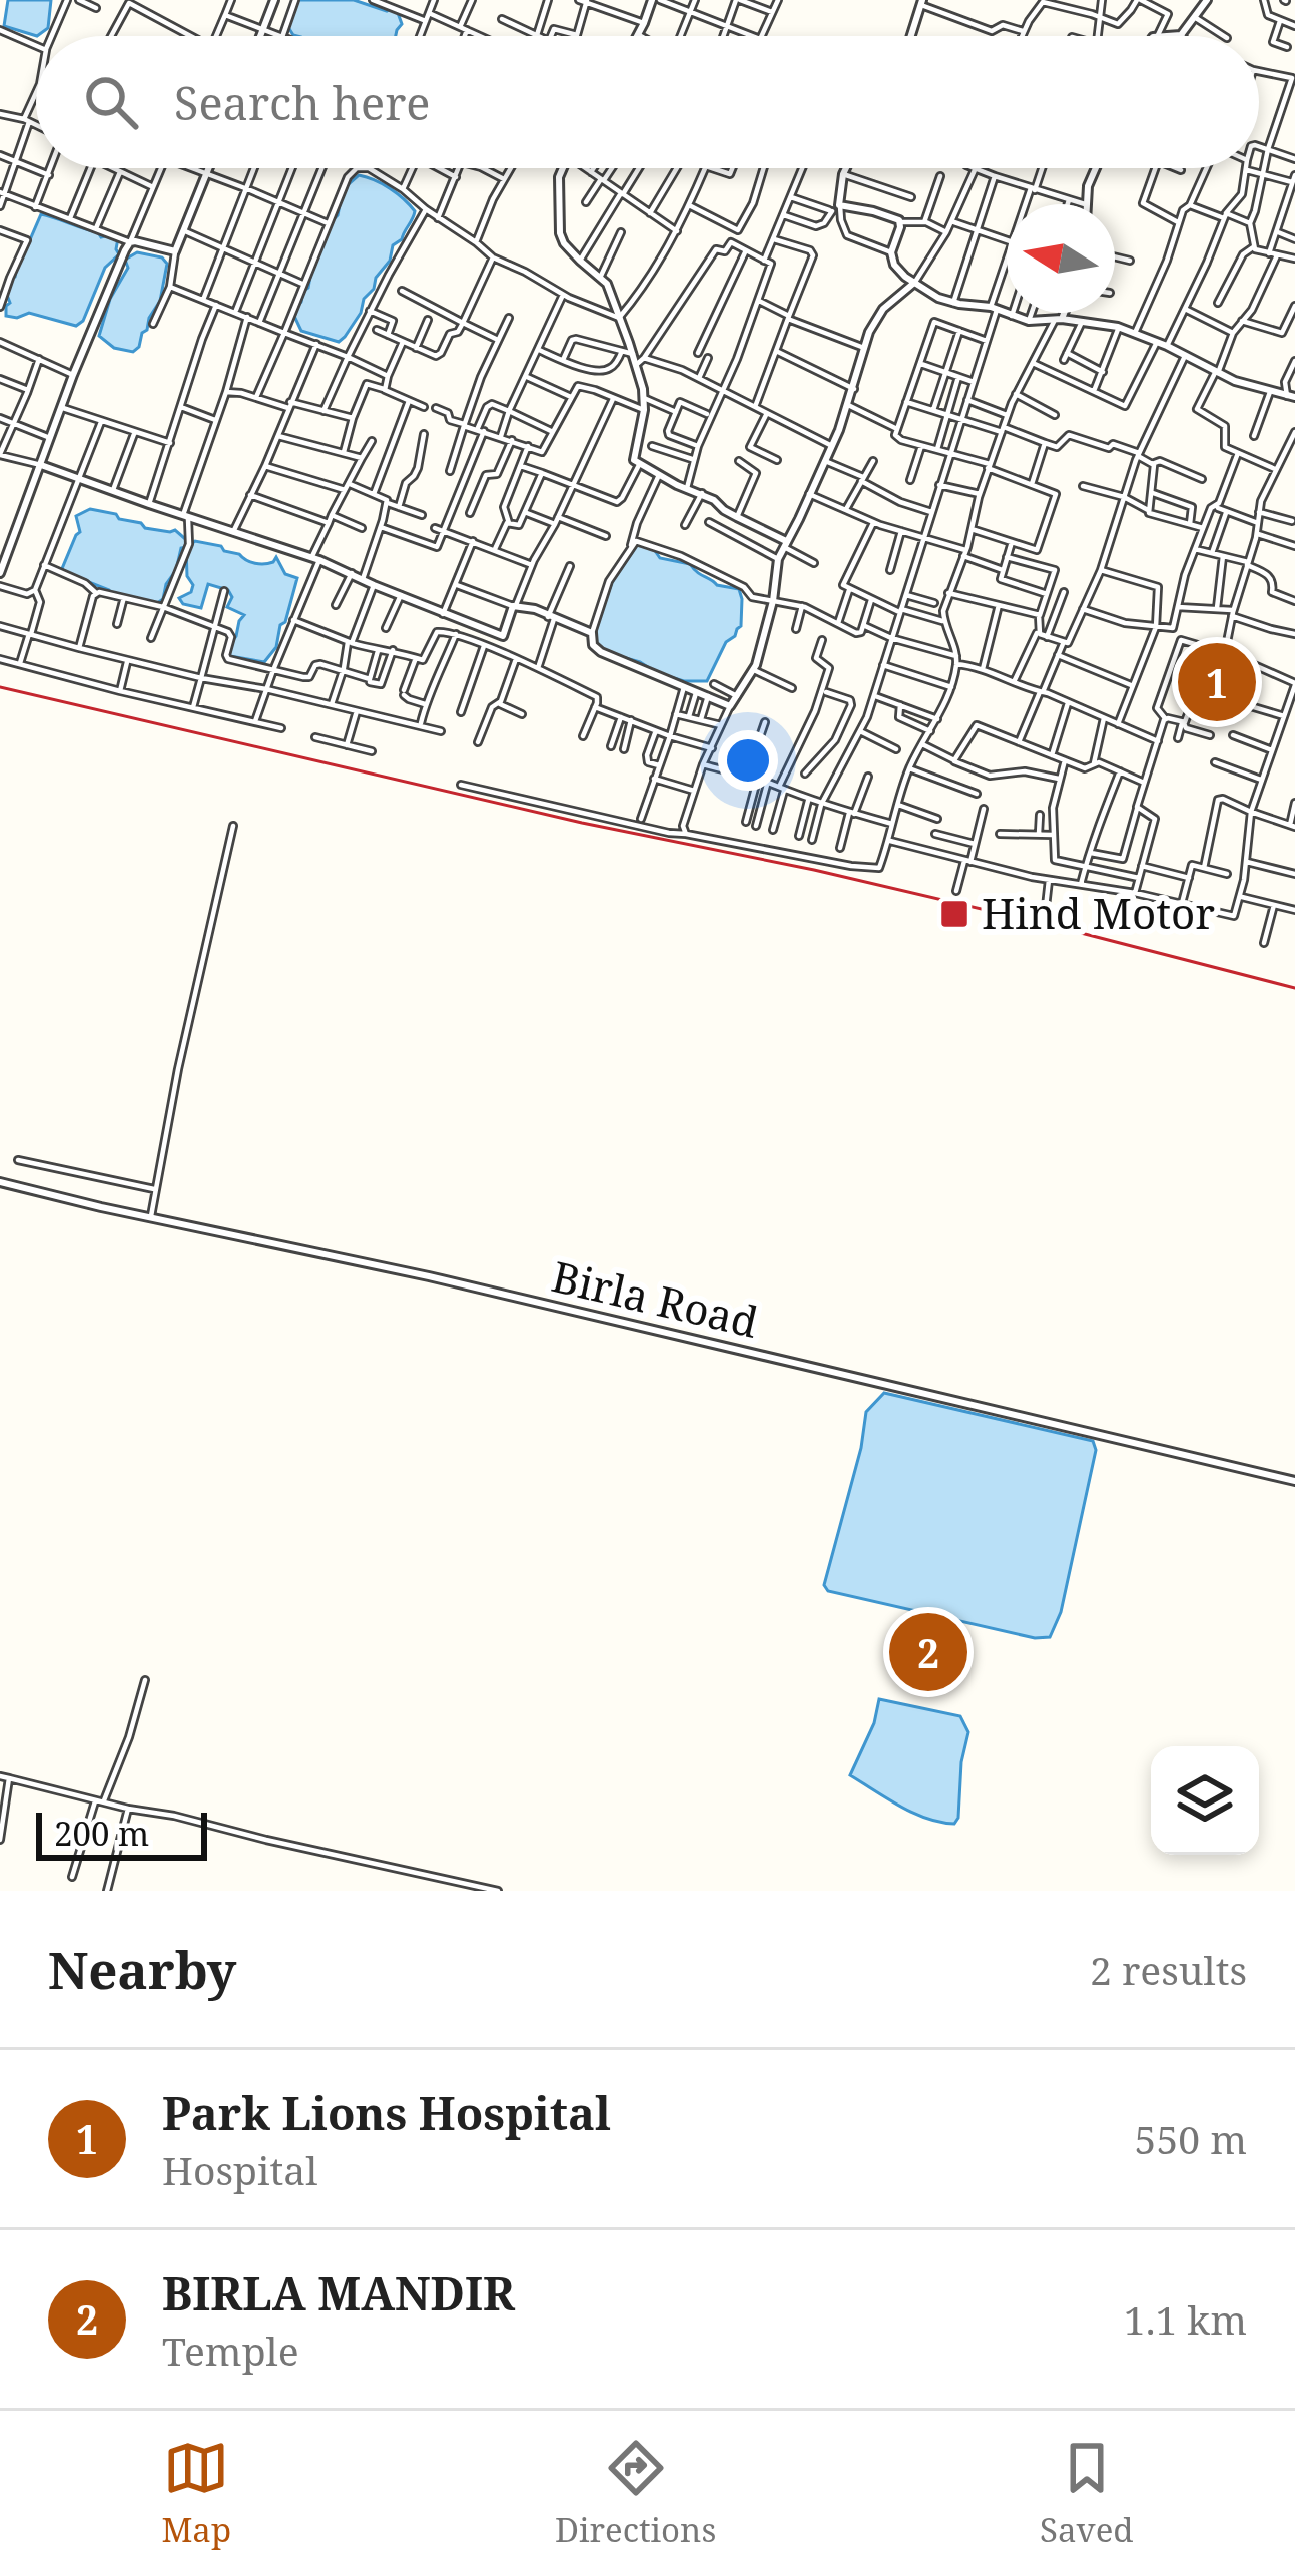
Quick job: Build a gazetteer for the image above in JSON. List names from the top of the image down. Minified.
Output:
{"streets":{"street":["Birla Road"]},"places":{"transit":["Hind Motor"]},"scale_bar":"200 m","north":"left","page":{"search":"Search here","pins":["1","2"],"scale":"200 m","heading":["Nearby","2 results"],"list":[{"mark":"1","name":"Park Lions Hospital","note":"Hospital","value":"550 m"},{"mark":"2","name":"BIRLA MANDIR","note":"Temple","value":"1.1 km"}],"nav":["Map","Directions","Saved"]}}
